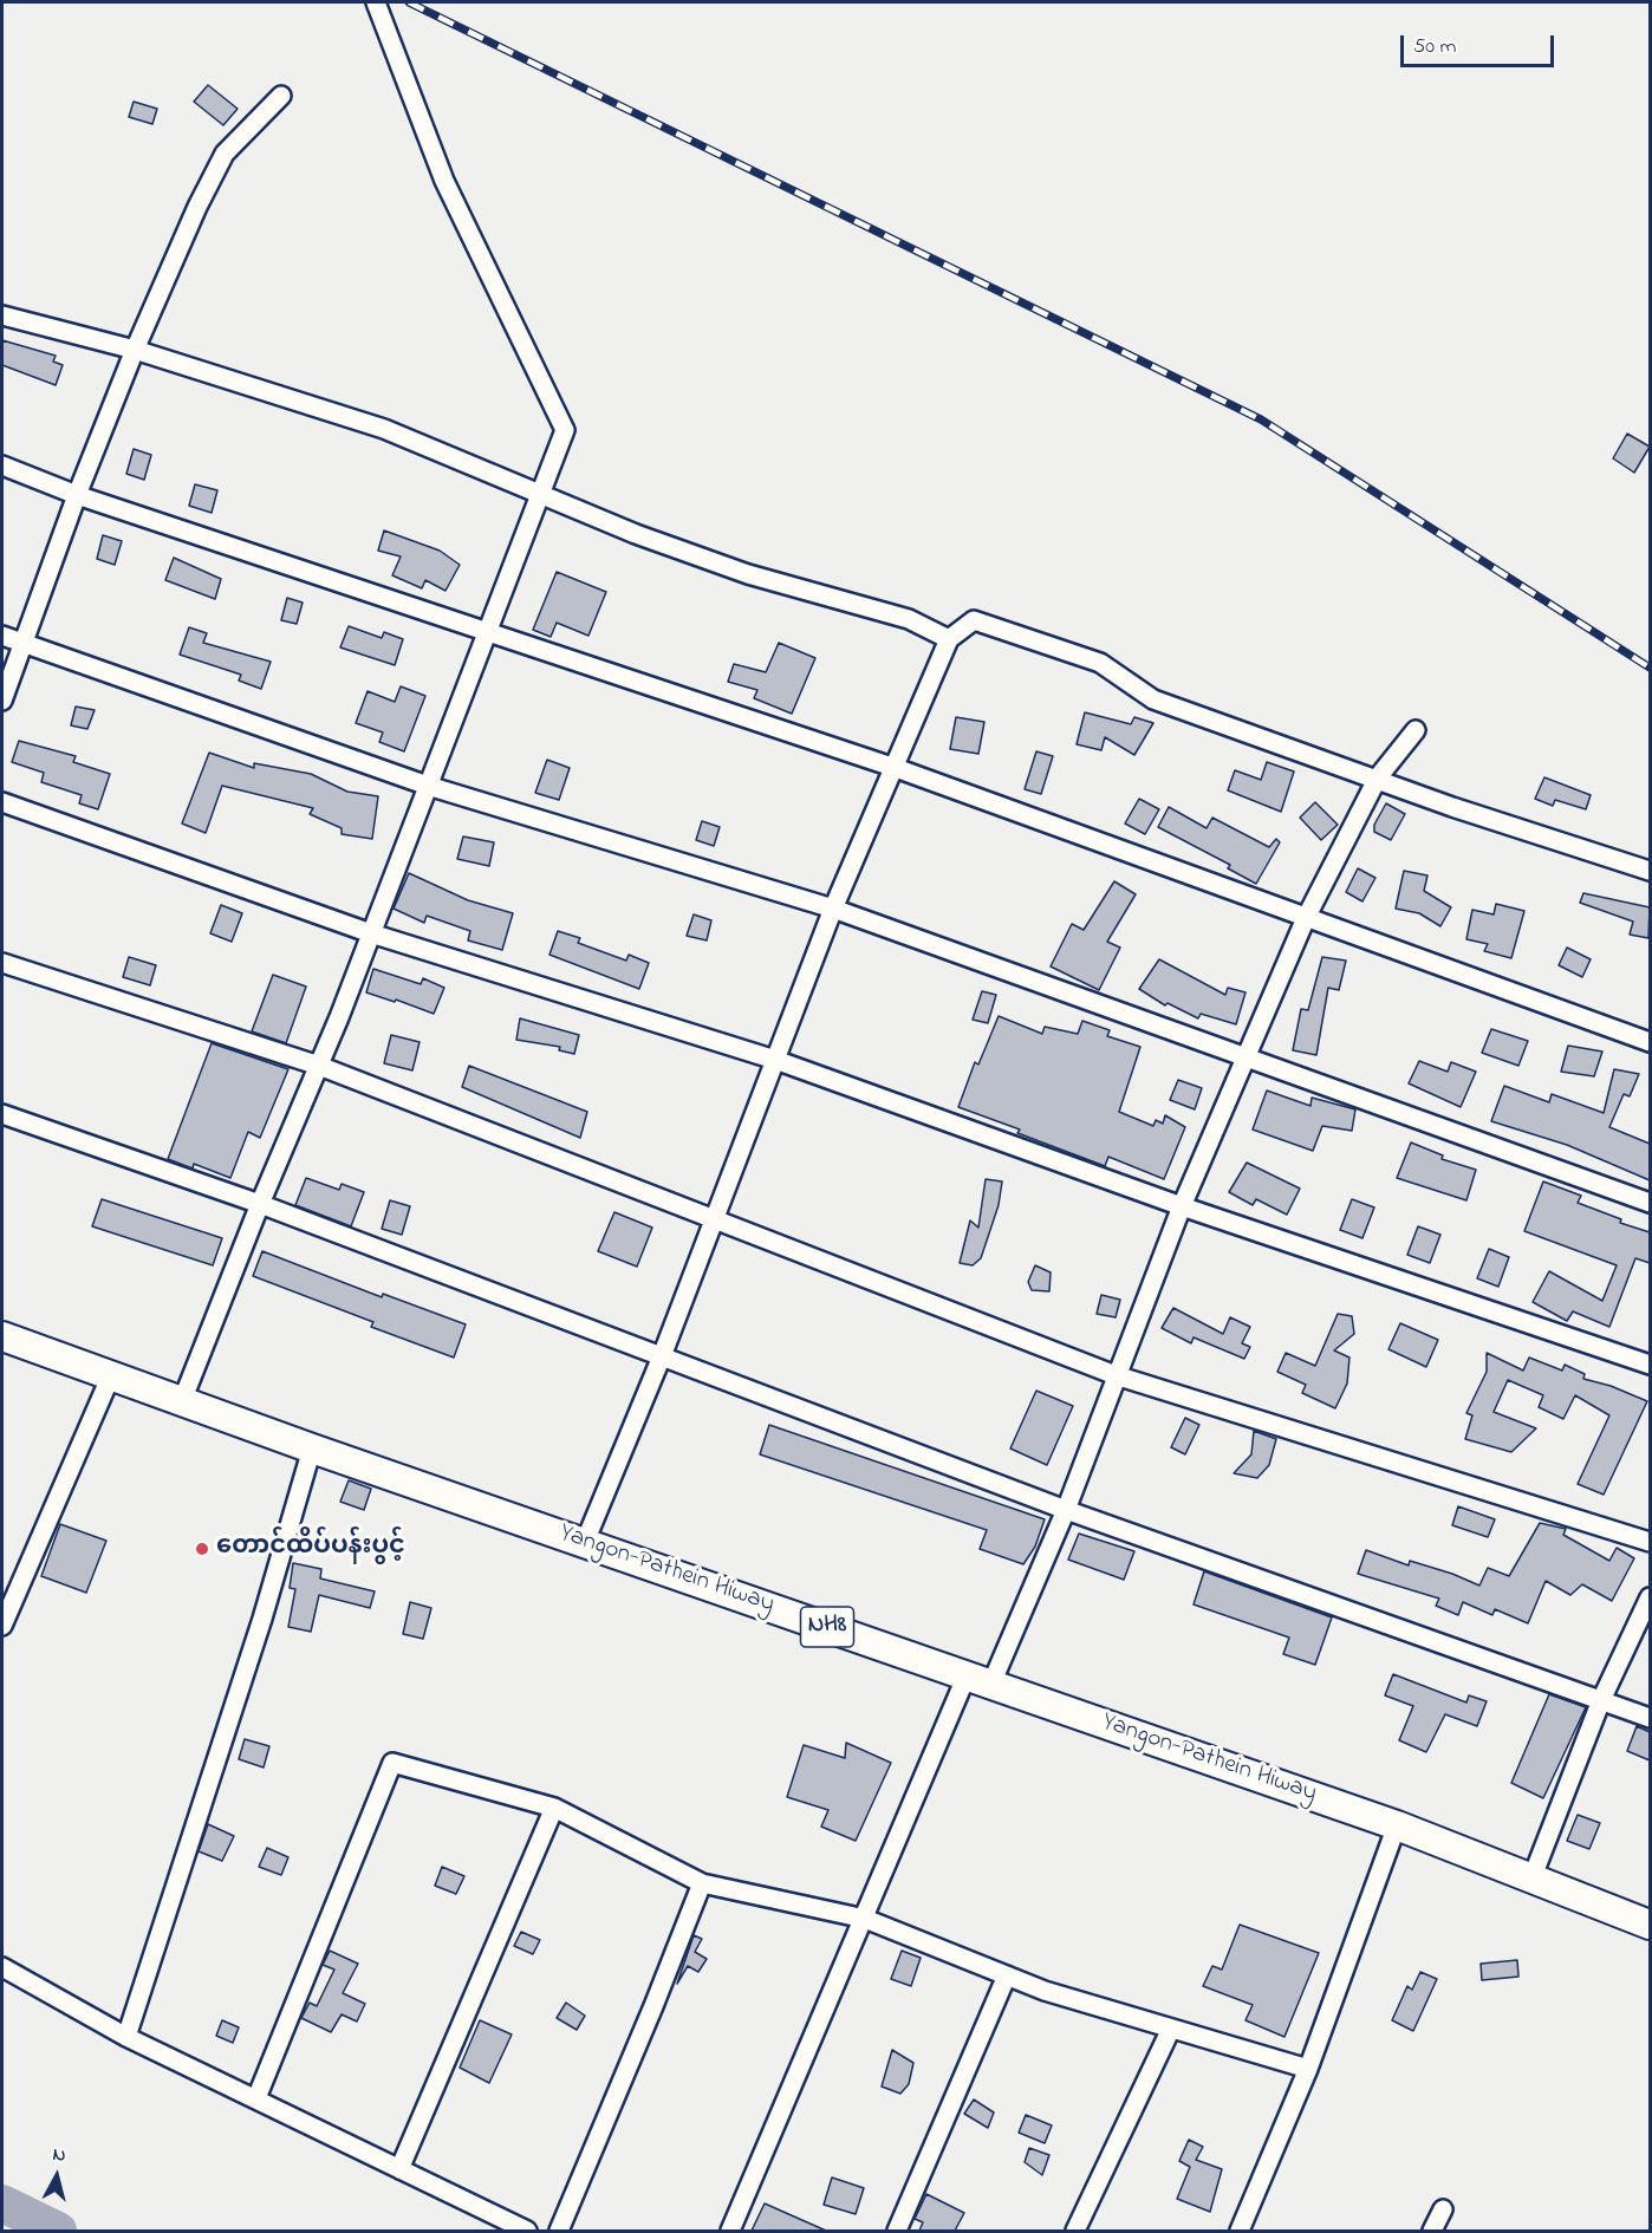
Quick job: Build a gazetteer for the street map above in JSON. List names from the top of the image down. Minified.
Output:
{"streets":{"highway":["Yangon-Pathein Hiway","NH8"]},"places":["တောင်ထိပ်ပန်းပွင့်"],"scale_bar":"50 m","north":"top"}
